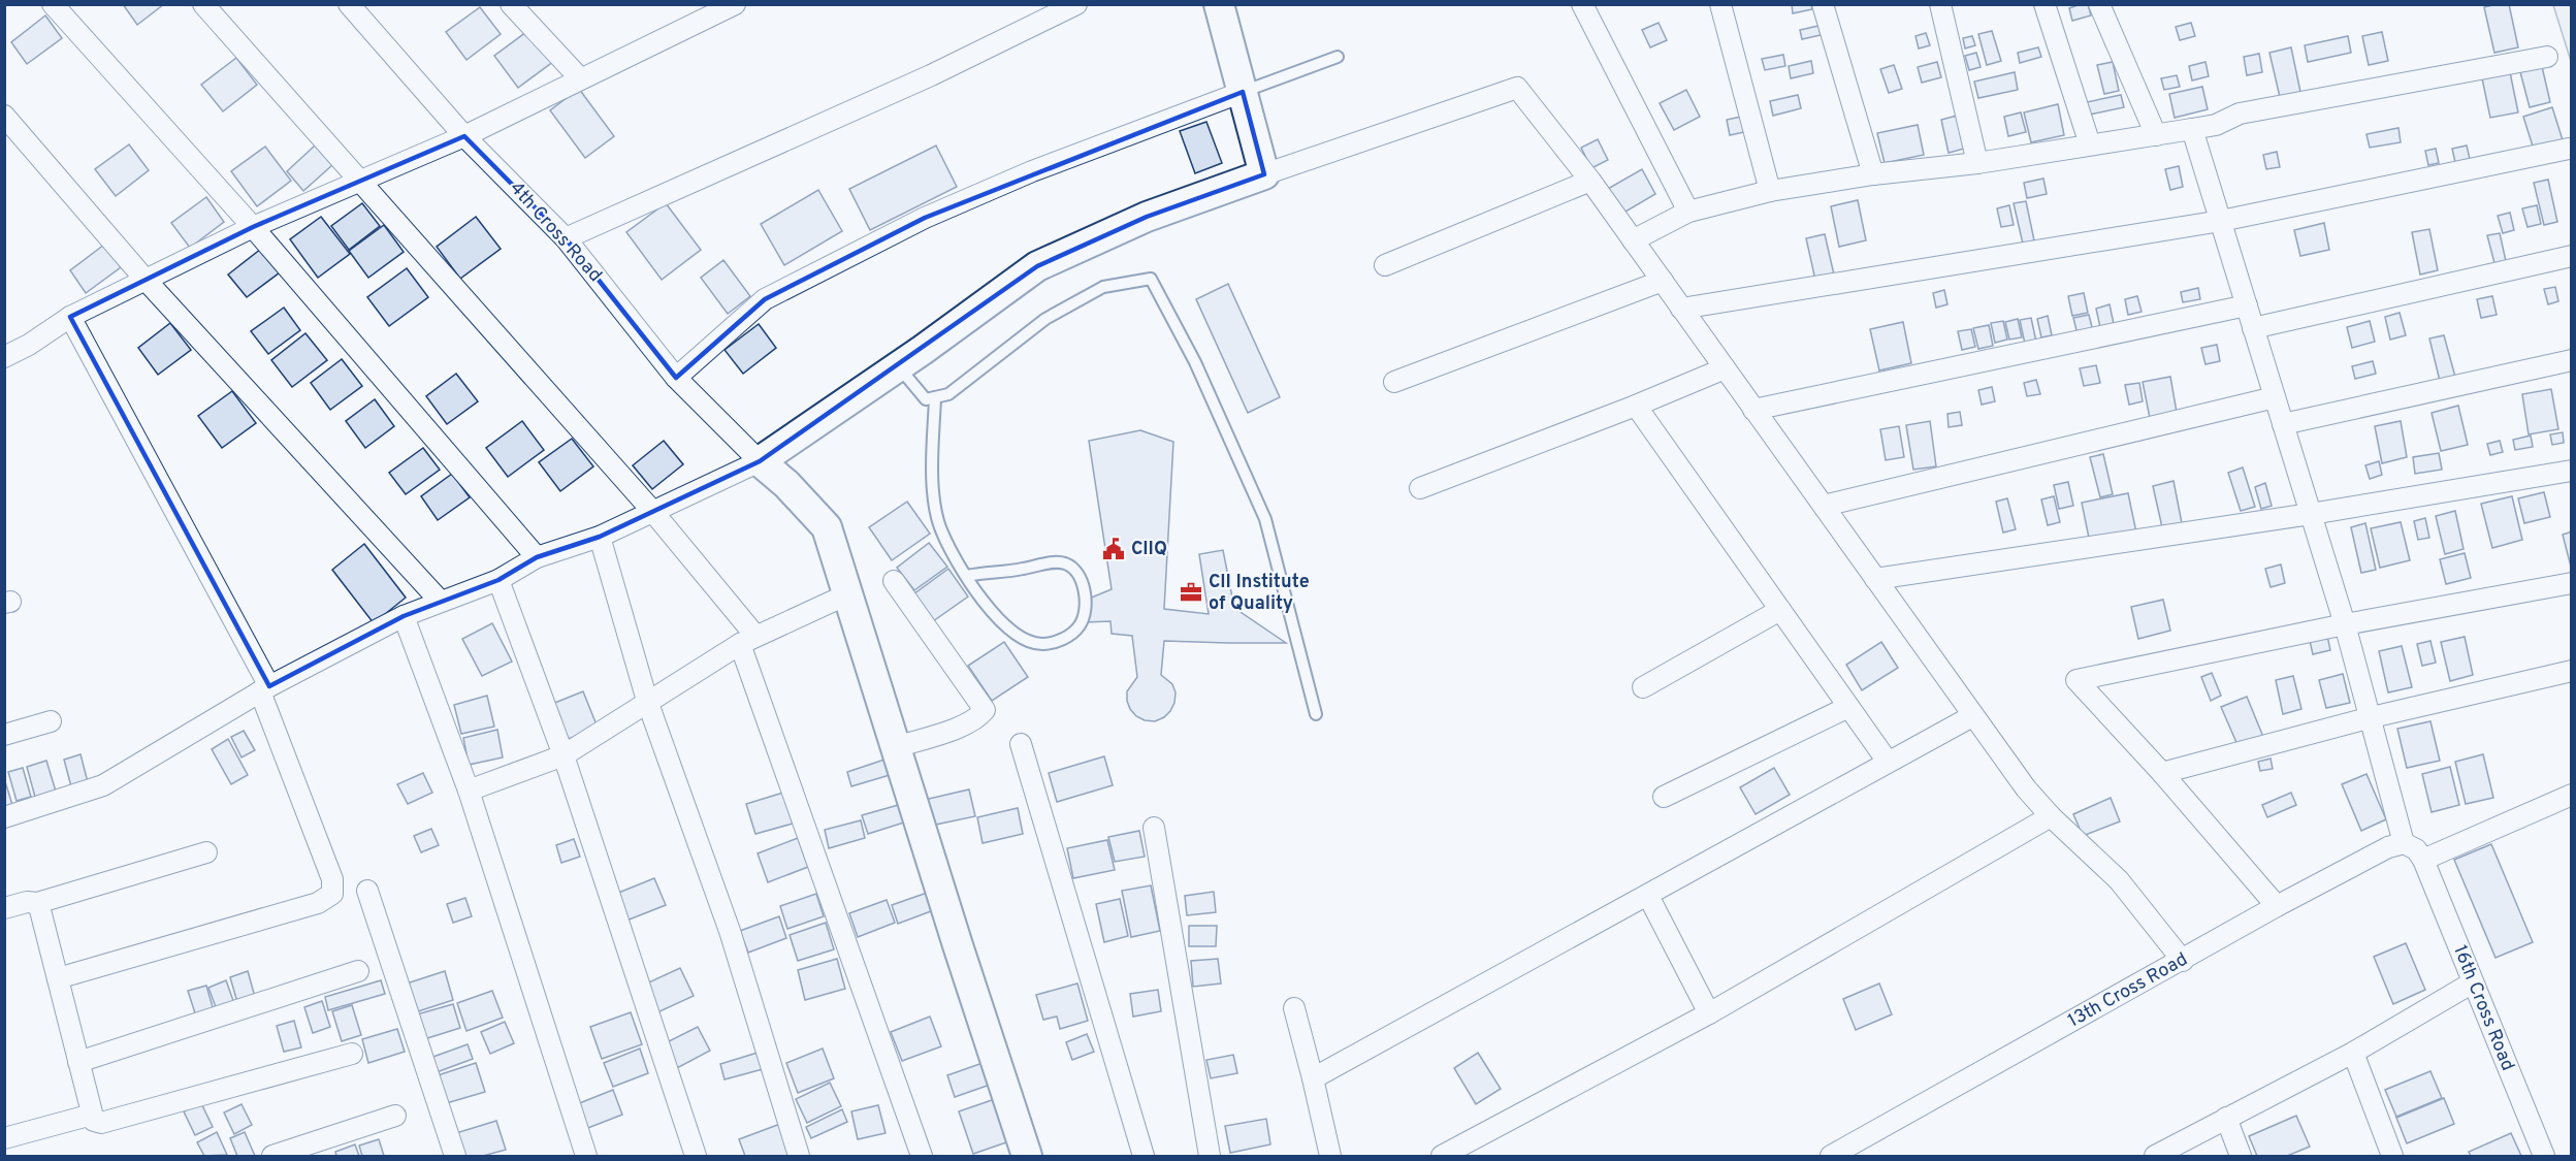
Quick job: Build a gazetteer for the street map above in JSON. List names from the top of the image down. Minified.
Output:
{"streets":{"street":["4th Cross Road","13th Cross Road","16th Cross Road"]},"places":{"public building":["CIIQ"],"office":["CII Institute of Quality"]}}
